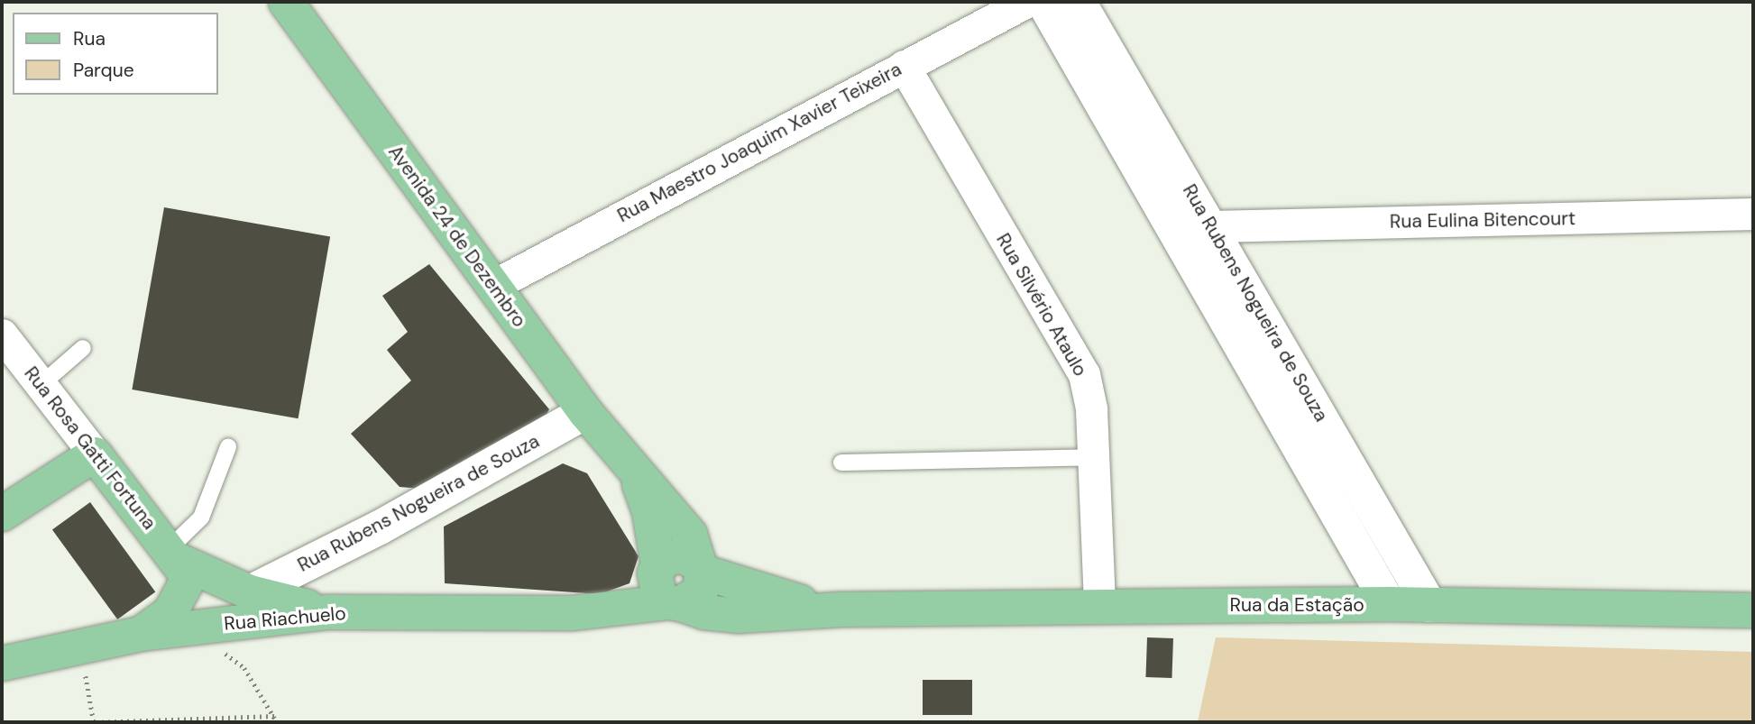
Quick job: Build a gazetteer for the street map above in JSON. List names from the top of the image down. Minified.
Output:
{"streets":{"main road":["Avenida 24 de Dezembro","Rua Rosa Gatti Fortuna","Rua da Estação","Rua Riachuelo"],"street":["Rua Maestro Joaquim Xavier Teixeira","Rua Eulina Bitencourt","Rua Rubens Nogueira de Souza","Rua Silvério Ataulo"]},"crossings":[["Rua Maestro Joaquim Xavier Teixeira","Avenida 24 de Dezembro"],["Rua Maestro Joaquim Xavier Teixeira","Rua Silvério Ataulo"],["Rua Eulina Bitencourt","Rua Rubens Nogueira de Souza"],["Avenida 24 de Dezembro","Rua Rubens Nogueira de Souza"],["Avenida 24 de Dezembro","Rua da Estação"],["Avenida 24 de Dezembro","Rua Riachuelo"],["Rua Rubens Nogueira de Souza","Rua da Estação"],["Rua Silvério Ataulo","Rua da Estação"],["Rua da Estação","Rua Riachuelo"]],"legend":["Rua","Parque"]}
